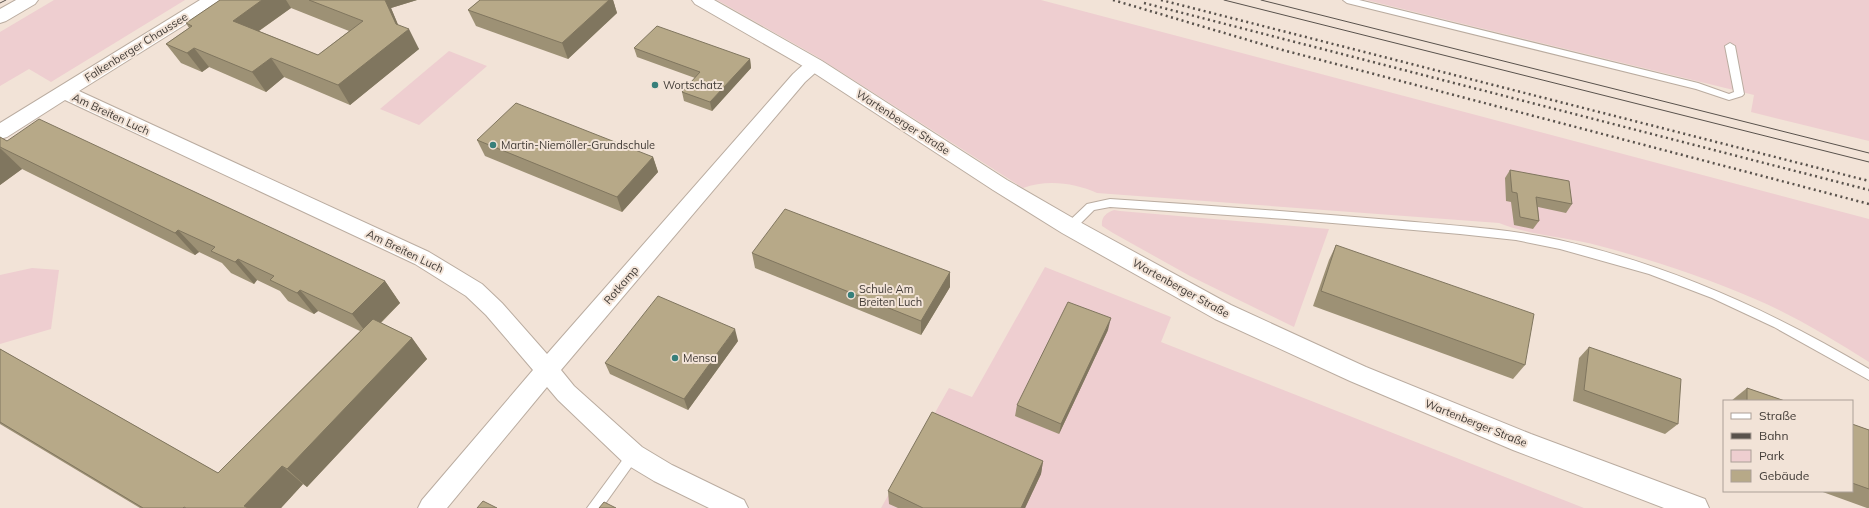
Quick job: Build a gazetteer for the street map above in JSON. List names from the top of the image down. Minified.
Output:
{"streets":{"street":["Falkenberger Chaussee","Am Breiten Luch","Wartenberger Straße","Rotkamp"]},"crossings":[["Falkenberger Chaussee","Am Breiten Luch"],["Am Breiten Luch","Rotkamp"],["Wartenberger Straße","Rotkamp"]],"places":["Wortschatz","Martin-Niemöller-Grundschule","Schule Am Breiten Luch","Mensa"],"legend":["Straße","Bahn","Park","Gebäude"]}
